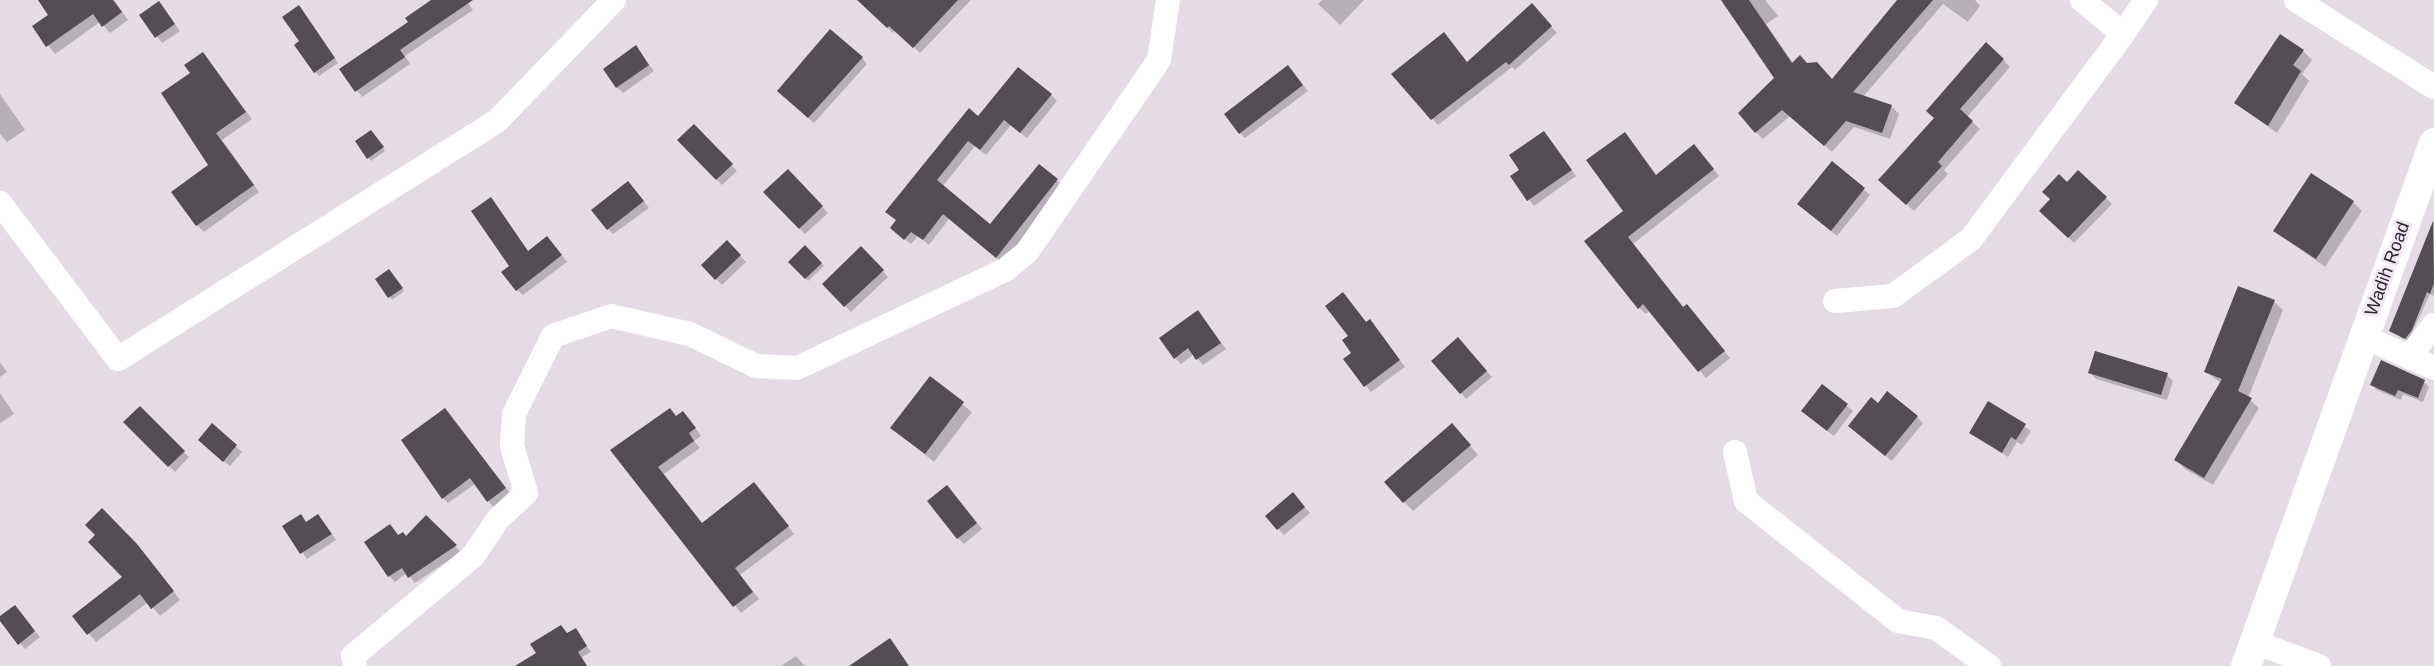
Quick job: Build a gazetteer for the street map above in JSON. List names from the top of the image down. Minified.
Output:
{"streets":{"street":["Wadih Road"]}}
